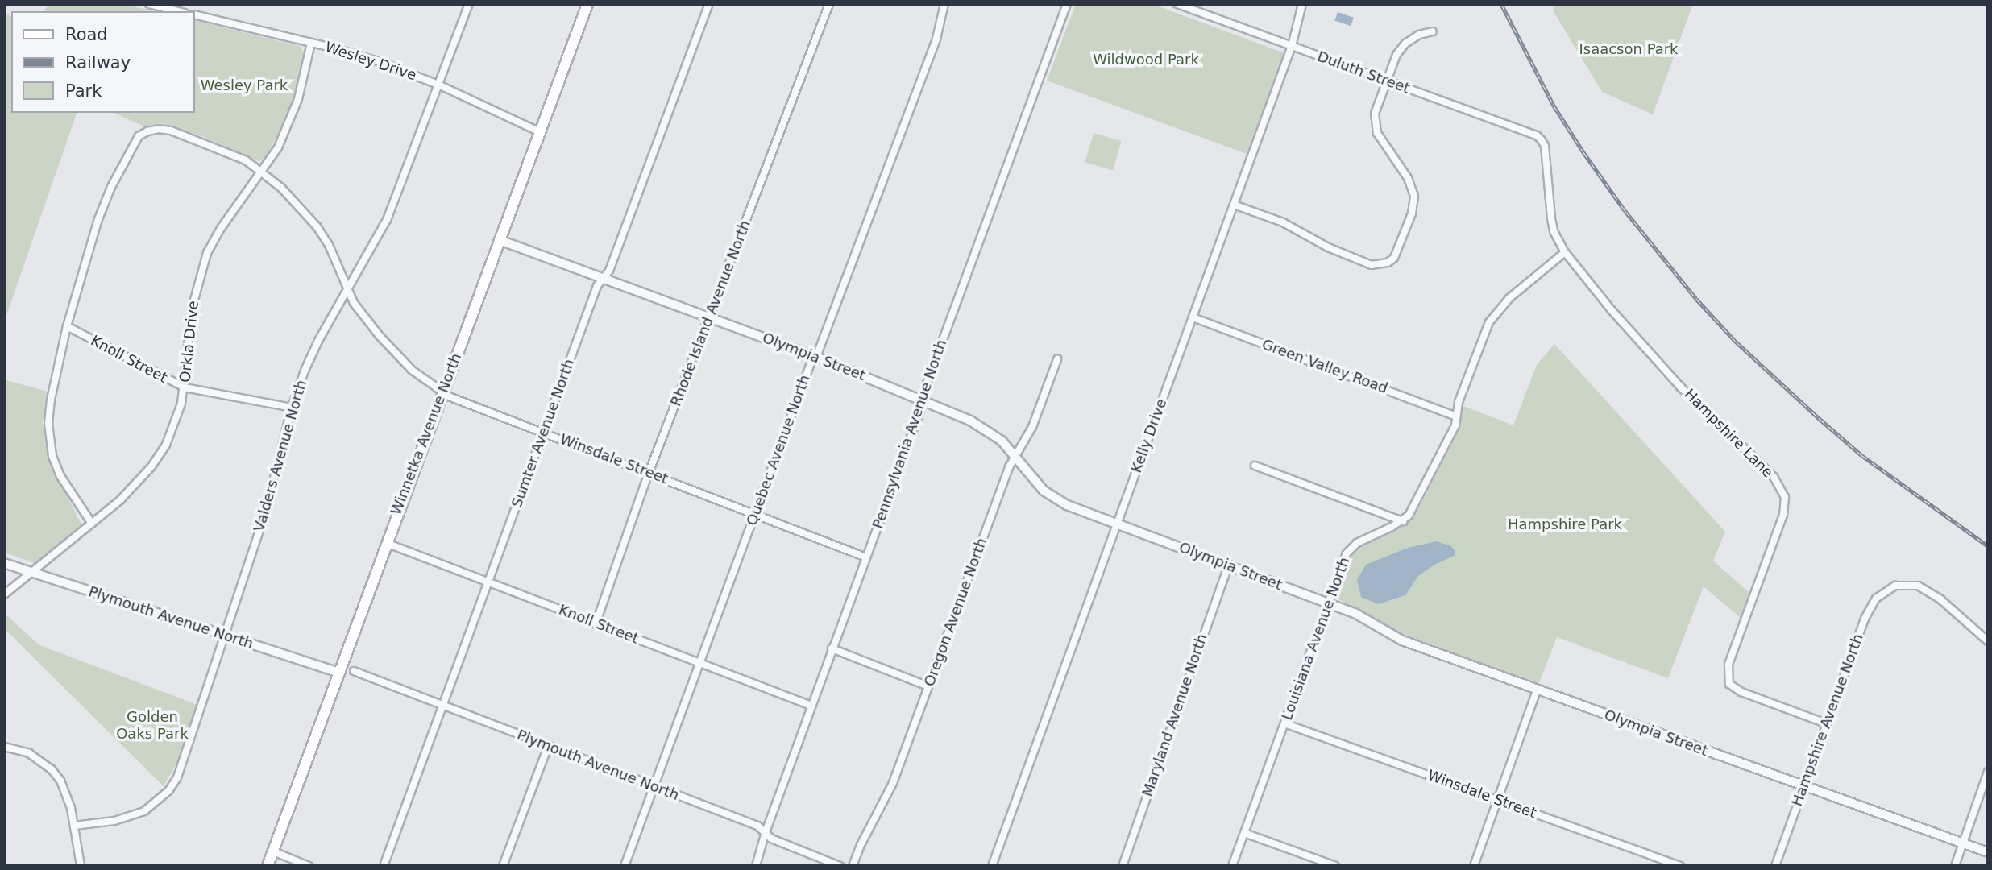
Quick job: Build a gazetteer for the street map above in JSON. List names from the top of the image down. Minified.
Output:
{"streets":{"main road":["Winnetka Avenue North"],"street":["Wesley Drive","Duluth Street","Rhode Island Avenue North","Orkla Drive","Olympia Street","Knoll Street","Green Valley Road","Sumter Avenue North","Hampshire Lane","Pennsylvania Avenue North","Kelly Drive","Quebec Avenue North","Valders Avenue North","Winsdale Street","Oregon Avenue North","Plymouth Avenue North","Louisiana Avenue North","Maryland Avenue North","Hampshire Avenue North"]},"crossings":[["Wesley Drive","Orkla Drive"],["Wesley Drive","Winnetka Avenue North"],["Wesley Drive","Valders Avenue North"],["Duluth Street","Hampshire Lane"],["Duluth Street","Kelly Drive"],["Rhode Island Avenue North","Olympia Street"],["Rhode Island Avenue North","Knoll Street"],["Rhode Island Avenue North","Winsdale Street"],["Orkla Drive","Knoll Street"],["Orkla Drive","Winsdale Street"],["Orkla Drive","Plymouth Avenue North"],["Olympia Street","Sumter Avenue North"],["Olympia Street","Winnetka Avenue North"],["Olympia Street","Pennsylvania Avenue North"],["Olympia Street","Kelly Drive"],["Olympia Street","Quebec Avenue North"],["Olympia Street","Oregon Avenue North"],["Olympia Street","Louisiana Avenue North"],["Olympia Street","Maryland Avenue North"],["Olympia Street","Hampshire Avenue North"],["Knoll Street","Sumter Avenue North"],["Knoll Street","Winnetka Avenue North"],["Knoll Street","Pennsylvania Avenue North"],["Knoll Street","Quebec Avenue North"],["Knoll Street","Valders Avenue North"],["Knoll Street","Winsdale Street"],["Green Valley Road","Kelly Drive"],["Sumter Avenue North","Winsdale Street"],["Sumter Avenue North","Plymouth Avenue North"],["Hampshire Lane","Hampshire Avenue North"],["Winnetka Avenue North","Winsdale Street"],["Winnetka Avenue North","Plymouth Avenue North"],["Pennsylvania Avenue North","Winsdale Street"],["Pennsylvania Avenue North","Plymouth Avenue North"],["Quebec Avenue North","Winsdale Street"],["Quebec Avenue North","Plymouth Avenue North"],["Valders Avenue North","Winsdale Street"],["Valders Avenue North","Plymouth Avenue North"],["Winsdale Street","Louisiana Avenue North"]],"parks":["Isaacson Park","Wildwood Park","Wesley Park","Hampshire Park","Golden Oaks Park"],"legend":["Road","Railway","Park"]}
